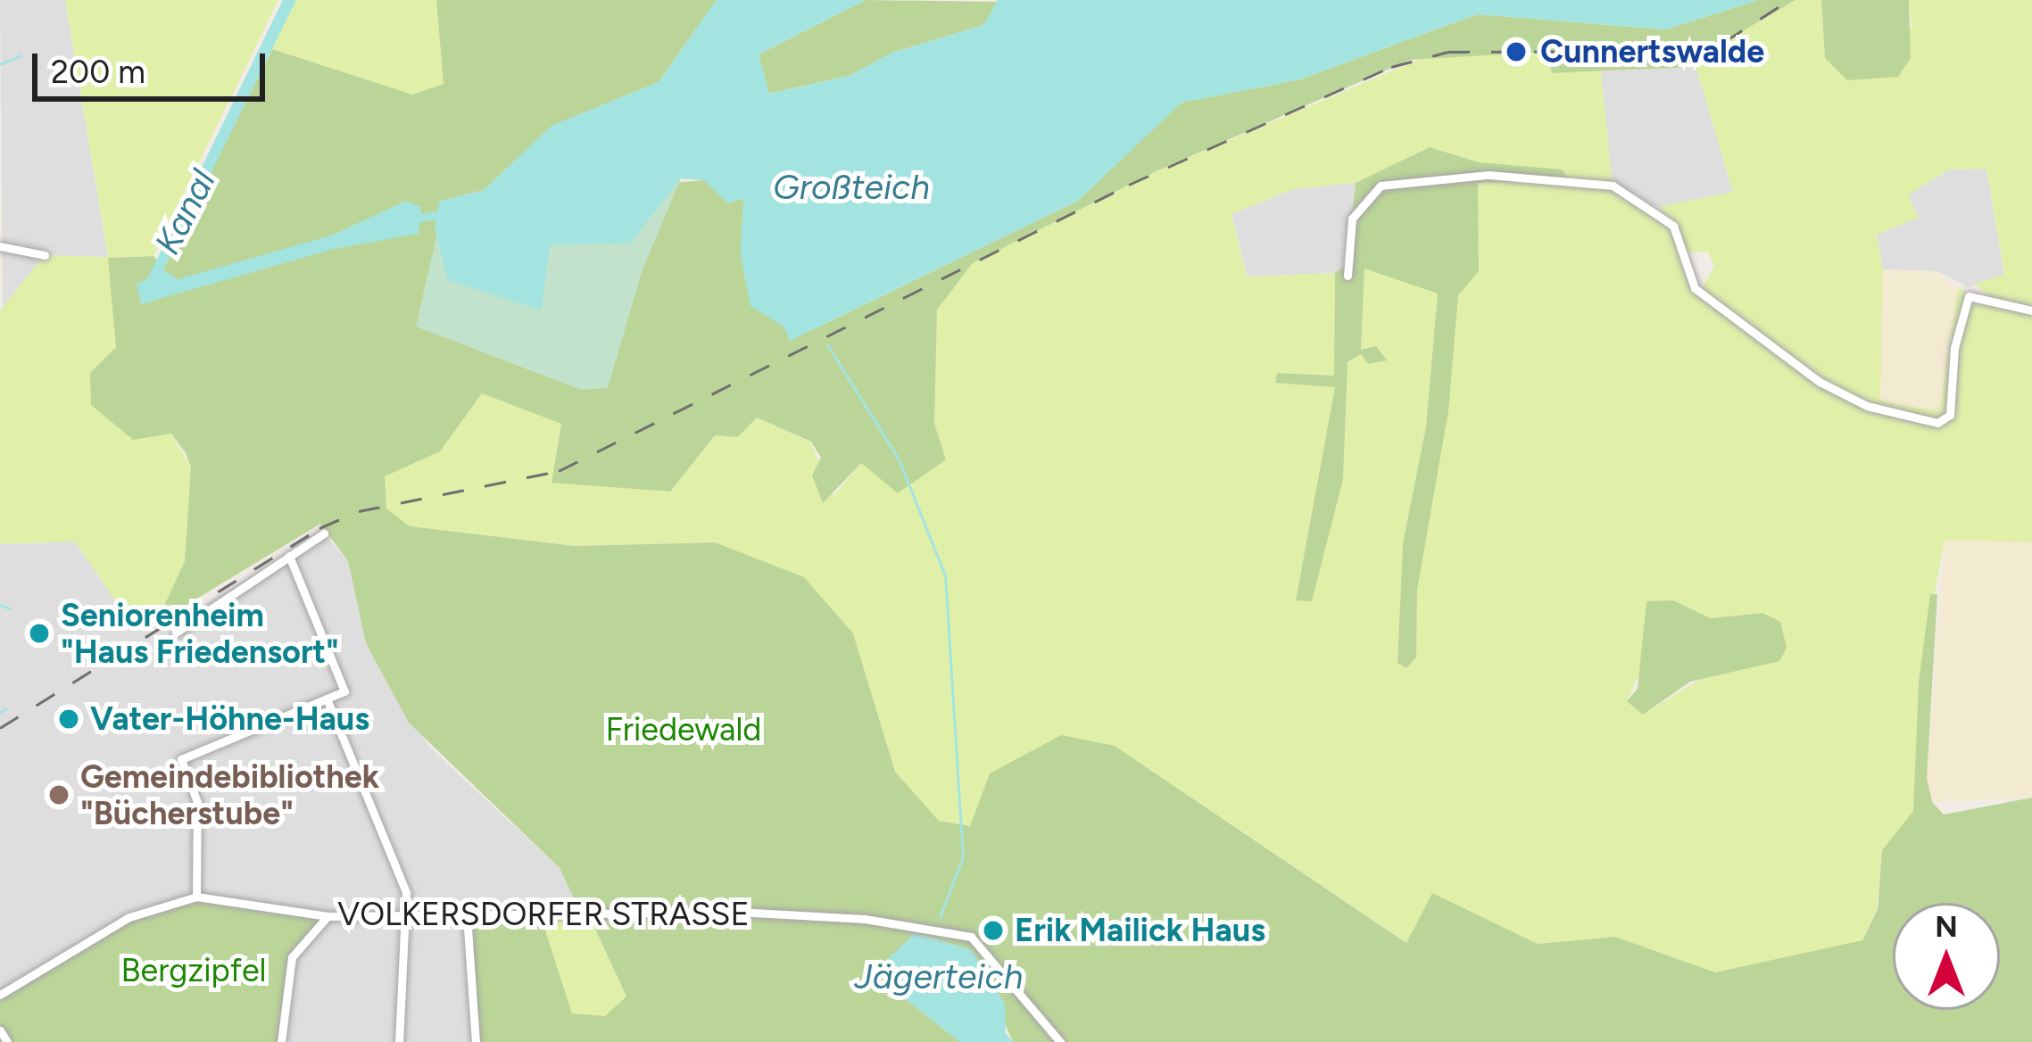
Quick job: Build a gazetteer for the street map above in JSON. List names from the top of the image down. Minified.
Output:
{"streets":{"street":["VOLKERSDORFER STRASSE"]},"water":["Großteich","Kanal","Jägerteich"],"parks":["Friedewald","Bergzipfel"],"places":["Cunnertswalde","Seniorenheim \"Haus Friedensort\"","Vater-Höhne-Haus","Gemeindebibliothek \"Bücherstube\"","Erik Mailick Haus"],"scale_bar":"200 m","north":"top"}
